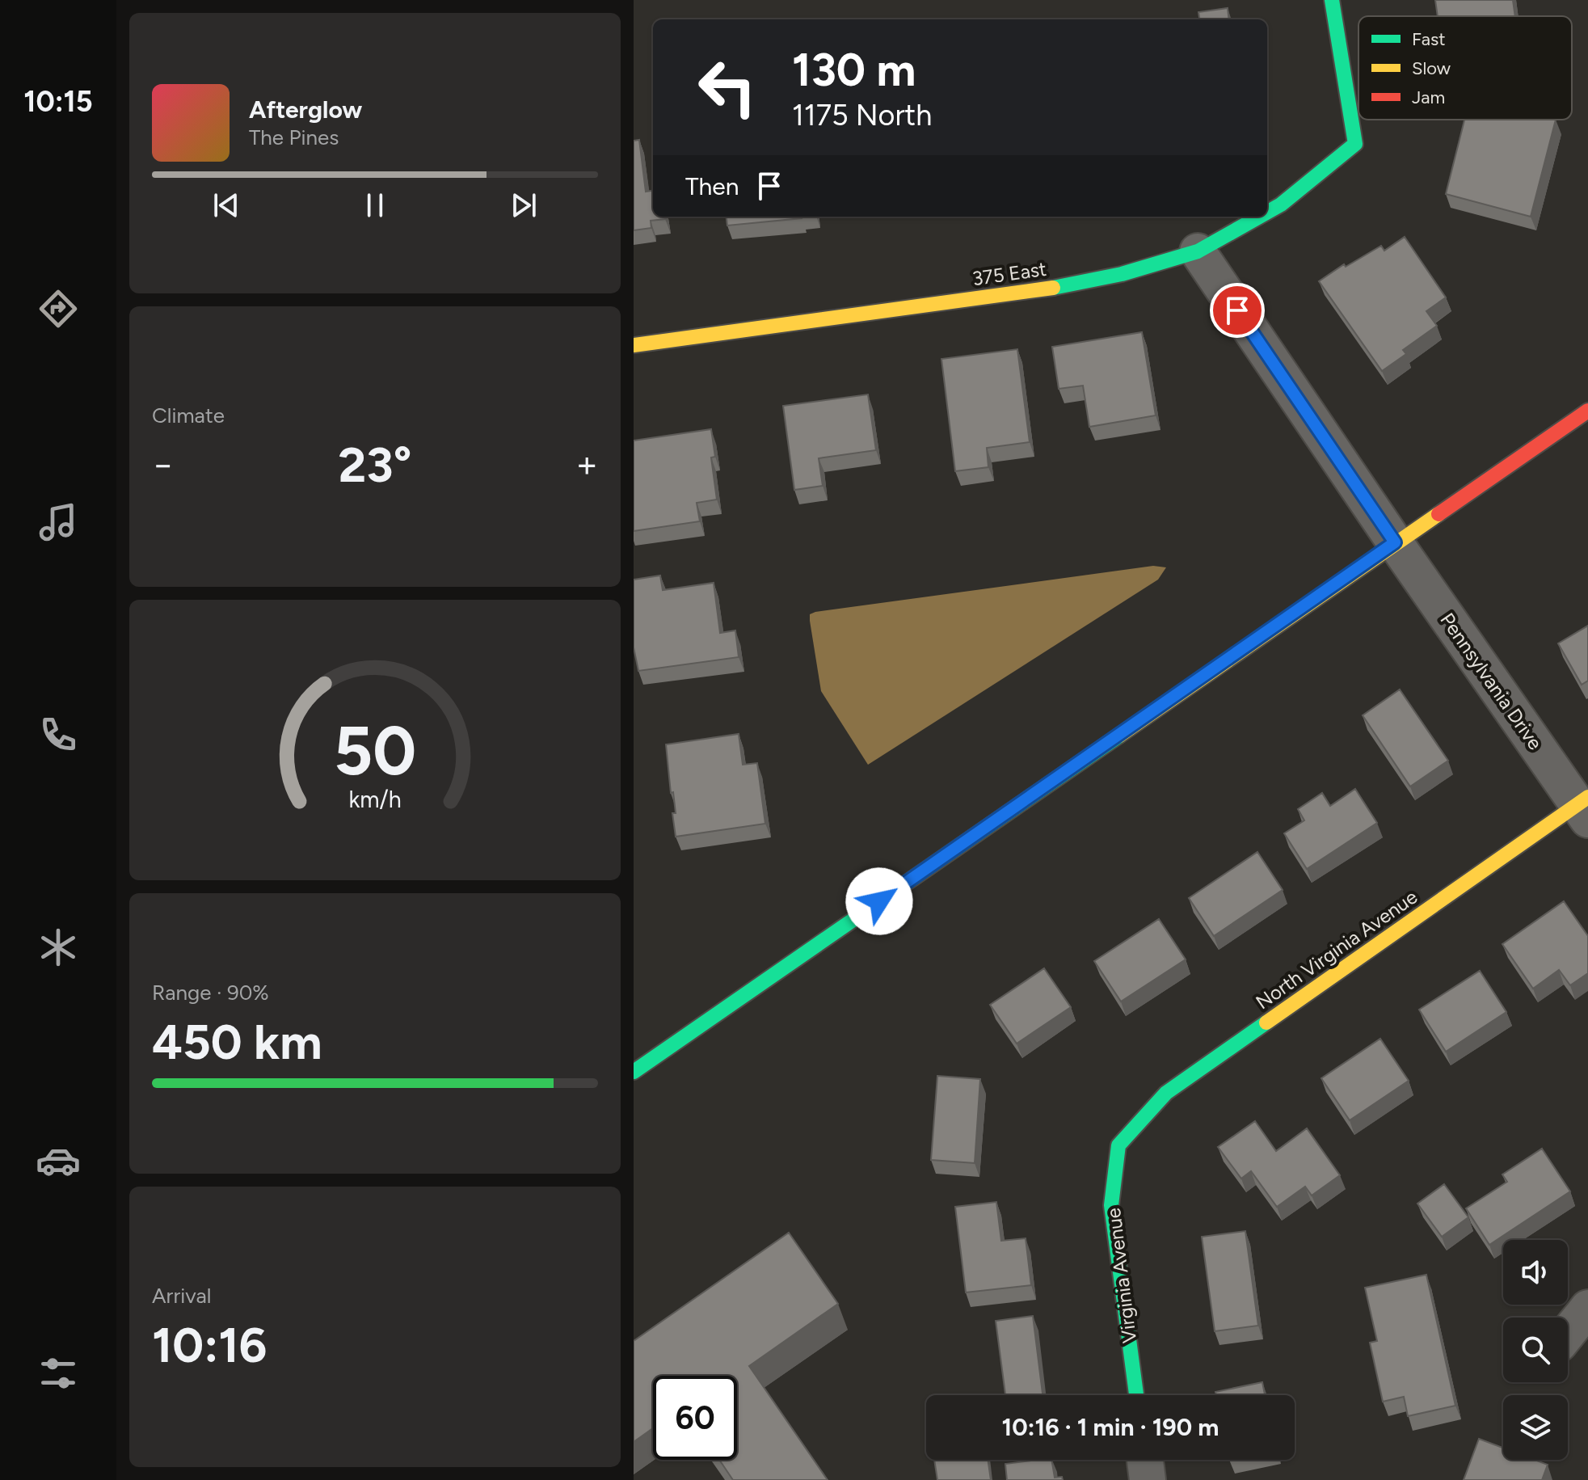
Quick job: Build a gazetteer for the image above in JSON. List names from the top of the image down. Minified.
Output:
{"streets":{"street":["375 East","Pennsylvania Drive","North Virginia Avenue","Virginia Avenue"]},"crossings":[["375 East","Pennsylvania Drive"],["Pennsylvania Drive","North Virginia Avenue"],["North Virginia Avenue","Virginia Avenue"]],"legend":["Fast","Slow","Jam"],"page":{"tabs":"10:15","turn":["130 m","1175 North"],"song":["Afterglow","The Pines"],"then":"Then","tile":["Climate",["Range · 90%","450 km"],["Arrival","10:16"]],"heat":["−","23°","+"],"limit":"60","trip":"10:16 · 1 min · 190 m","gauge":["50","km/h"]}}
